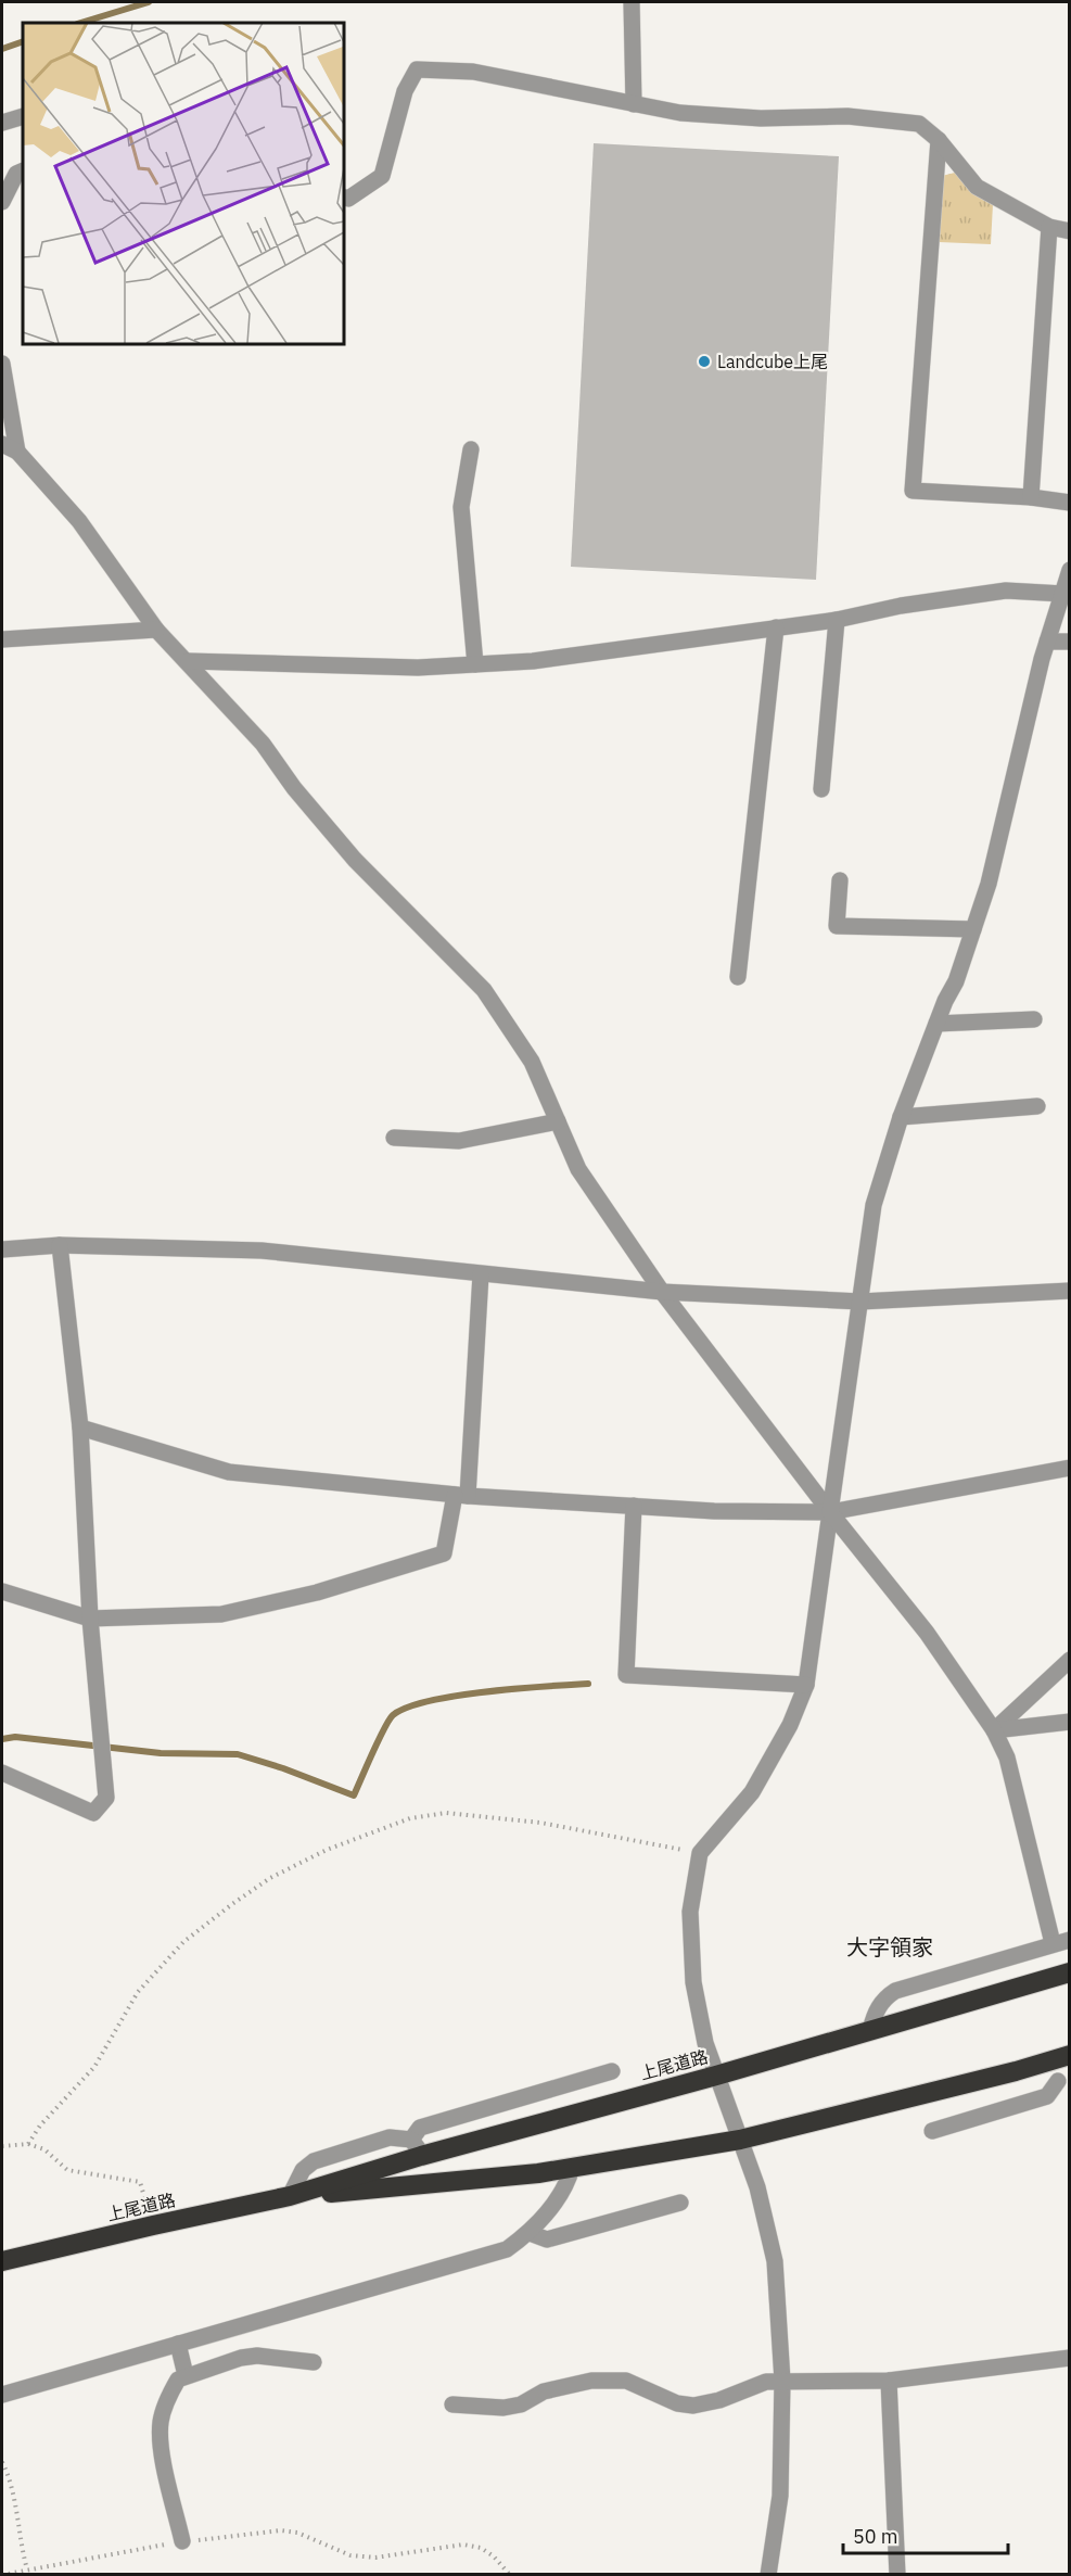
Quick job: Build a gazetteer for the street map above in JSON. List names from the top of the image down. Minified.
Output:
{"streets":{"highway":["上尾道路"]},"districts":["大字領家"],"places":["Landcube上尾"],"scale_bar":"50 m"}
